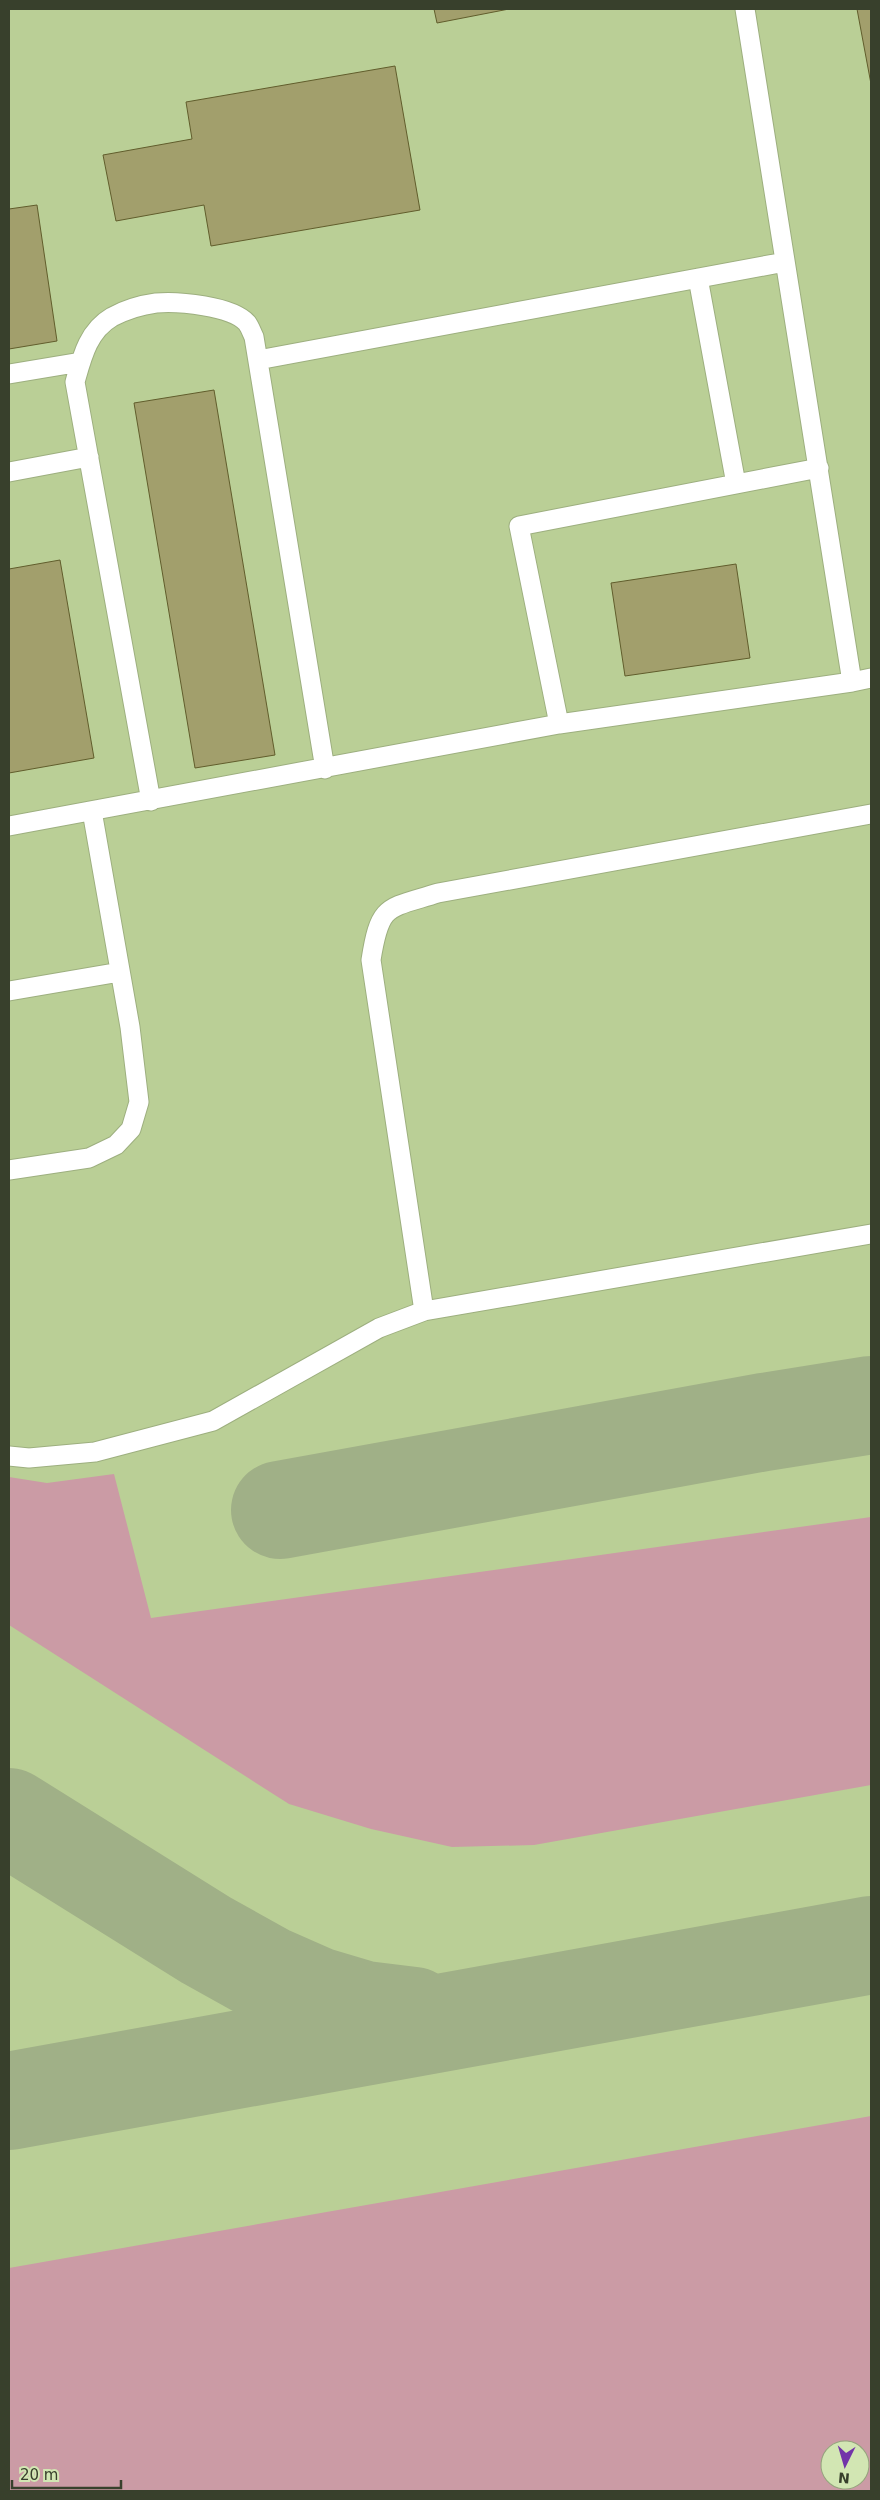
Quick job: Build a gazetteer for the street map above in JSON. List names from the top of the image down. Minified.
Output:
{"scale_bar":"20 m","north":"bottom"}
